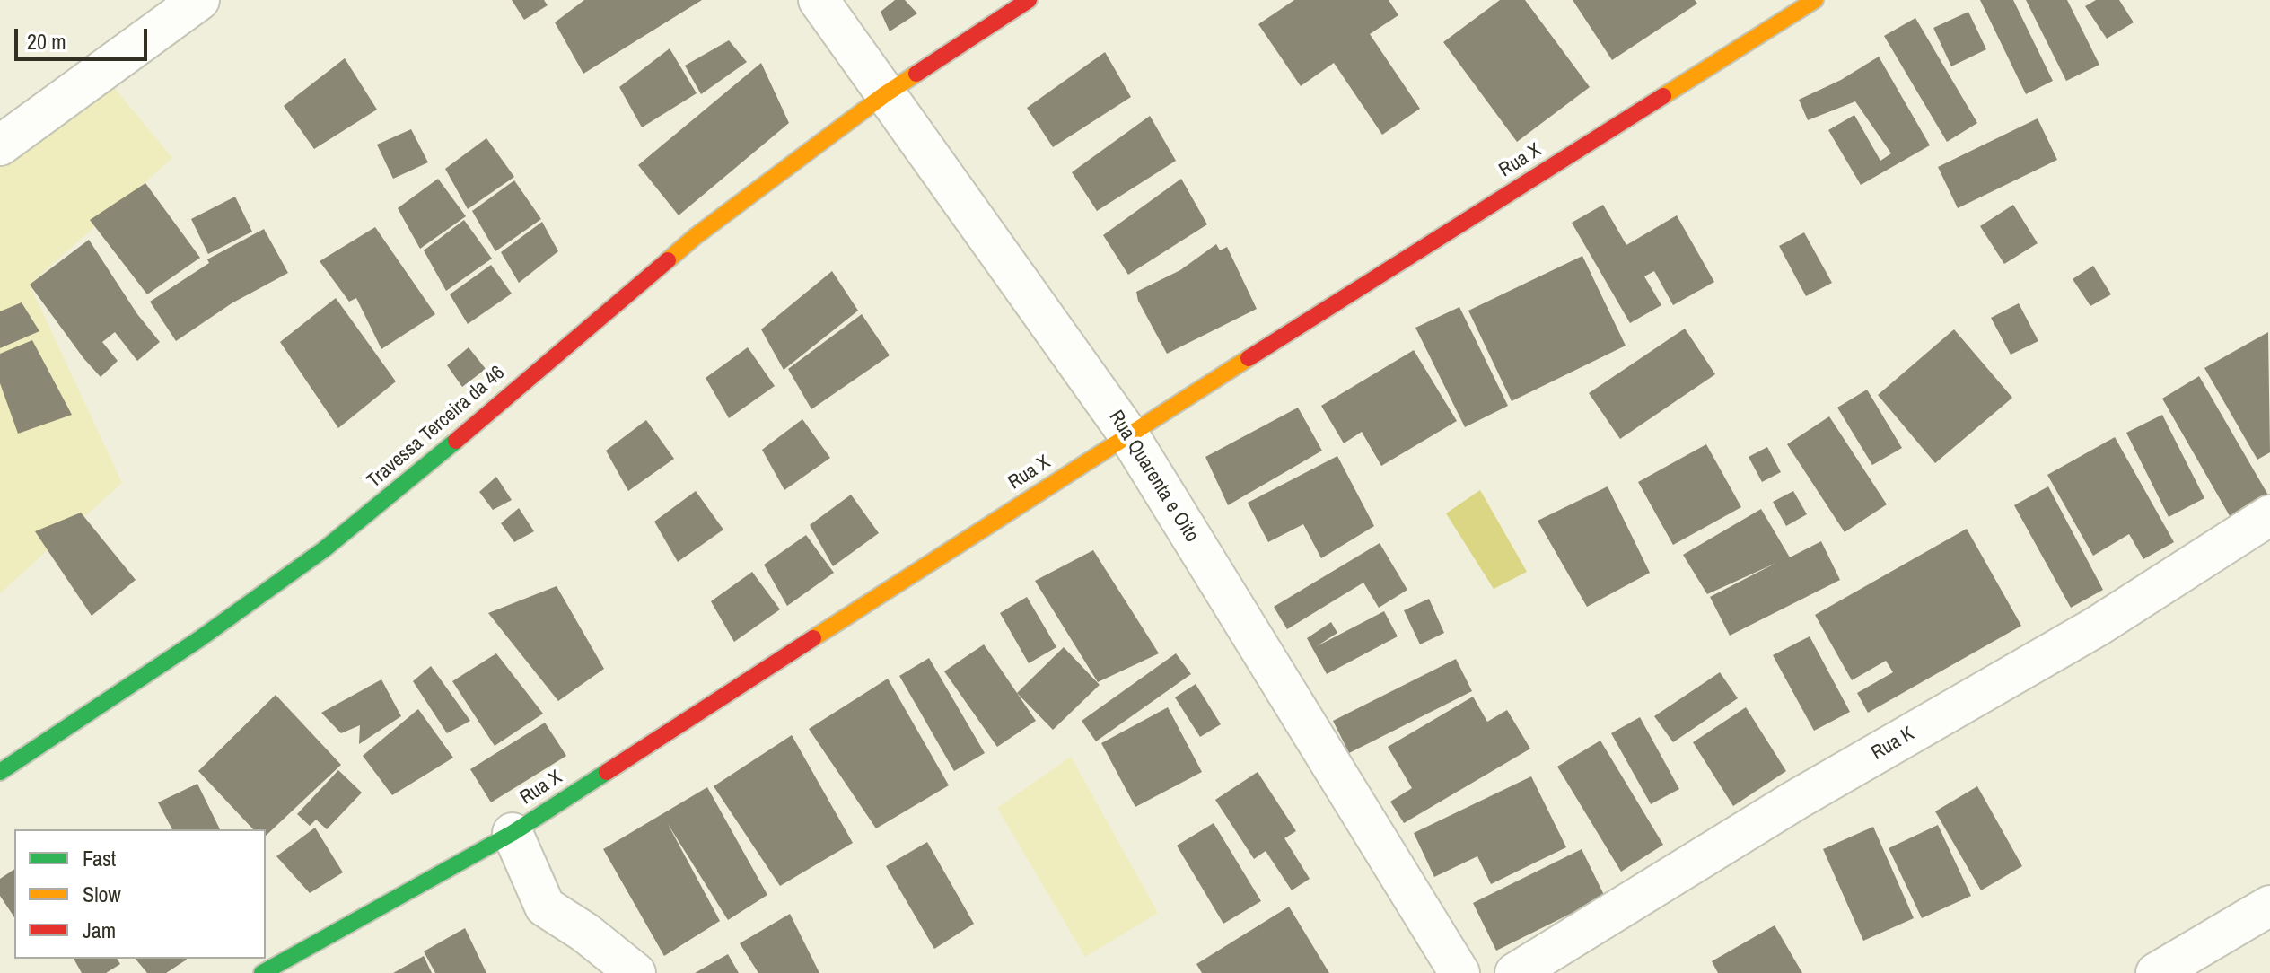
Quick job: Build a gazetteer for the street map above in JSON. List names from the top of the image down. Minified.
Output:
{"streets":{"street":["Rua X","Travessa Terceira da 46","Rua Quarenta e Oito","Rua K"]},"crossings":[["Rua X","Rua Quarenta e Oito"],["Travessa Terceira da 46","Rua Quarenta e Oito"]],"legend":["Fast","Slow","Jam"],"scale_bar":"20 m"}
